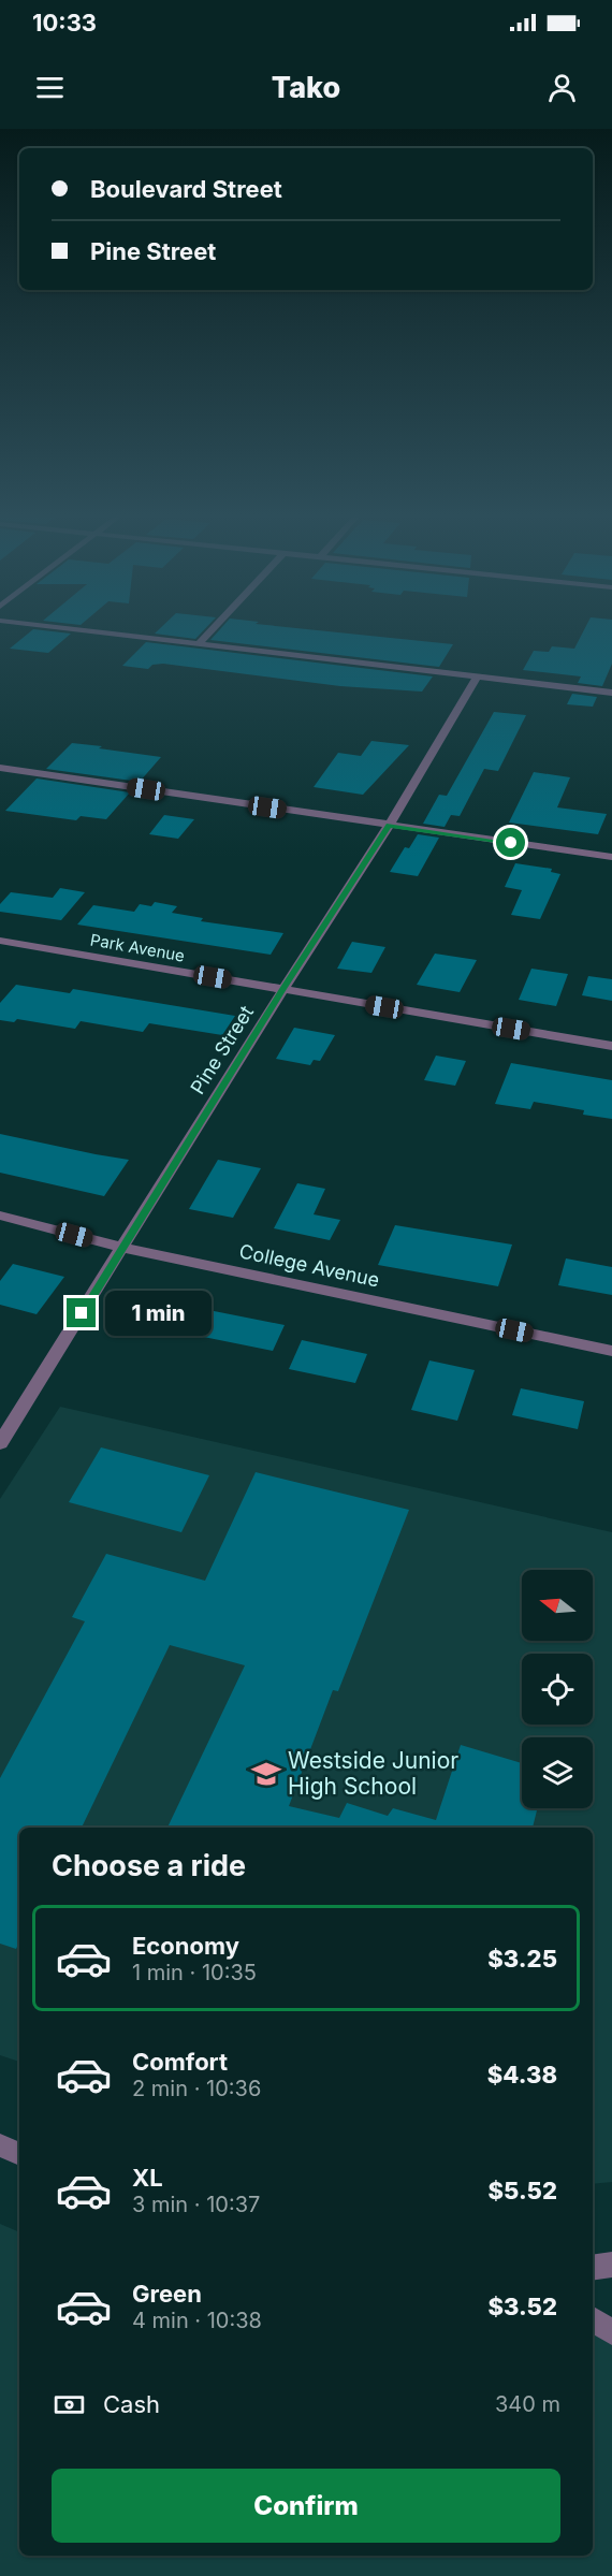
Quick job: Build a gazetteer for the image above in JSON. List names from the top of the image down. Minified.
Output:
{"streets":{"street":["Park Avenue","Pine Street","College Avenue"]},"crossings":[["Park Avenue","Pine Street"],["Pine Street","College Avenue"]],"places":{"school or university":["Westside Junior High School"]},"north":"left","page":{"status":"10:33","header":"Tako","banner":["Boulevard Street","Pine Street"],"bubble":"1 min","heading":"Choose a ride","list":[{"name":"Economy","note":"1 min · 10:35","value":"$3.25"},{"name":"Comfort","note":"2 min · 10:36","value":"$4.38"},{"name":"XL","note":"3 min · 10:37","value":"$5.52"},{"name":"Green","note":"4 min · 10:38","value":"$3.52"}],"pay":["Cash","340 m"],"buttons":"Confirm"}}
